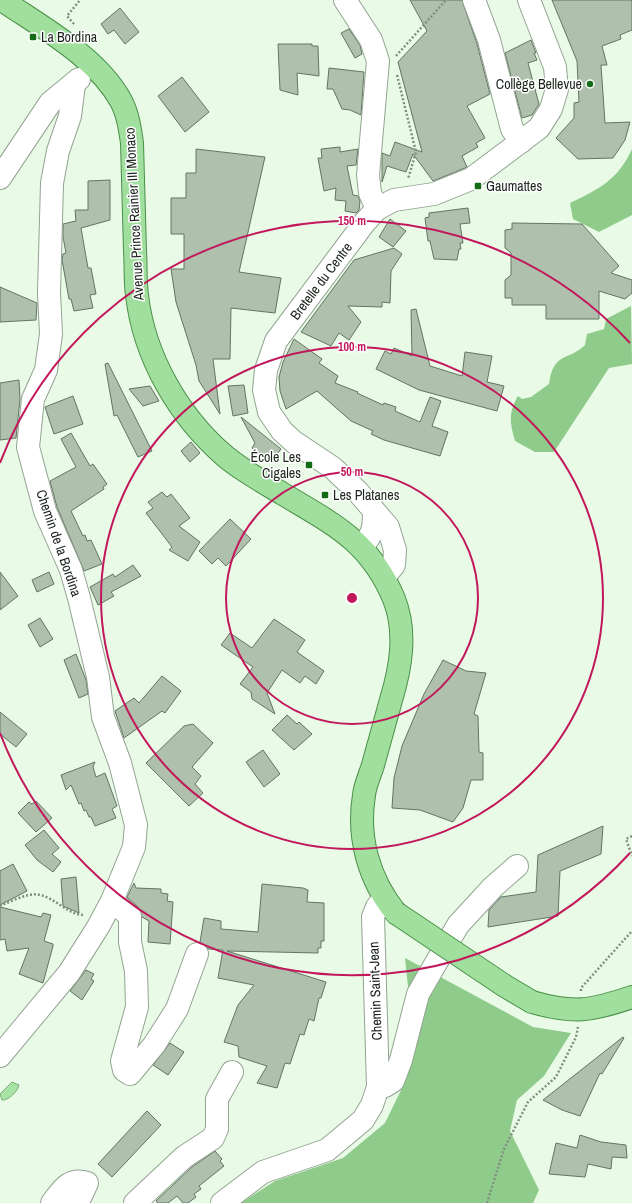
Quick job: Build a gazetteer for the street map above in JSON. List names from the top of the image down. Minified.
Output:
{"streets":{"main road":["Avenue Prince Rainier III Monaco"],"street":["Bretelle du Centre","Chemin de la Bordina","Chemin Saint-Jean"]},"crossings":[["Avenue Prince Rainier III Monaco","Bretelle du Centre"],["Avenue Prince Rainier III Monaco","Chemin Saint-Jean"]],"places":{"transit":["La Bordina","Gaumattes","École Les Cigales","Les Platanes"],"other":["Collège Bellevue"]},"rings":["150 m","100 m","50 m"]}
